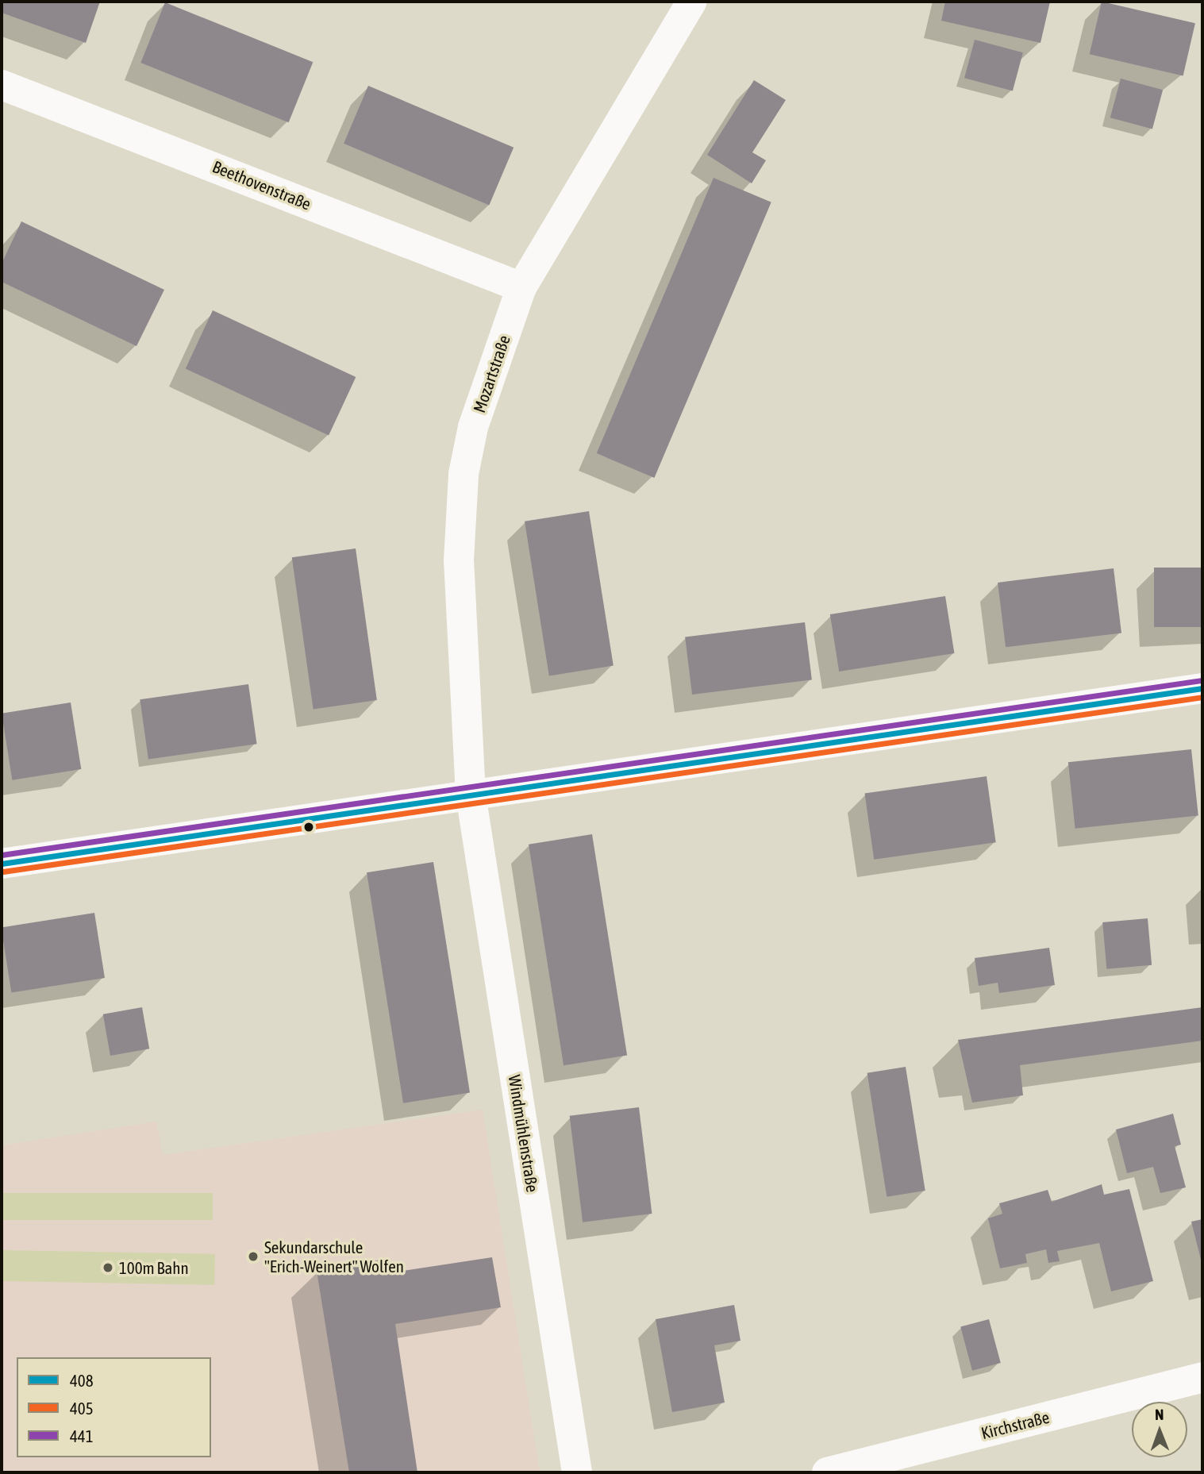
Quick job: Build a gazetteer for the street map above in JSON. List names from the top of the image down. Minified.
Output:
{"streets":{"street":["Beethovenstraße","Mozartstraße","Windmühlenstraße","Kirchstraße"]},"crossings":[["Beethovenstraße","Mozartstraße"],["Mozartstraße","Windmühlenstraße"]],"places":["Sekundarschule \"Erich-Weinert\" Wolfen","100m Bahn"],"lines":["transit line 441","transit line 408","transit line 405"],"legend":["408","405","441"],"north":"top"}
